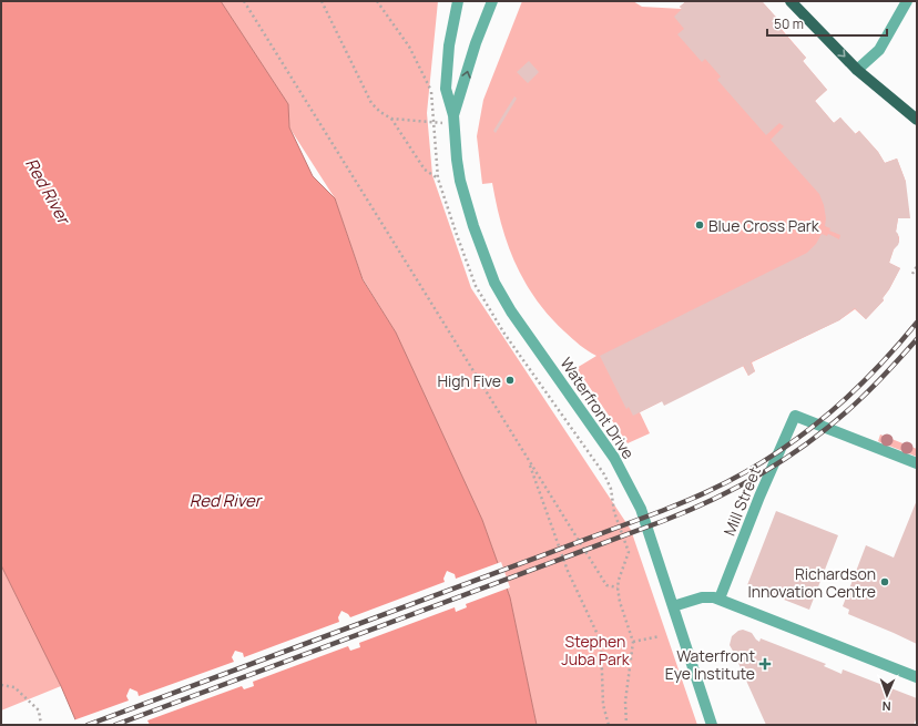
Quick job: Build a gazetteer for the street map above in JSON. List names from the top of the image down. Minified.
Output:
{"streets":{"street":["Waterfront Drive","Mill Street"]},"water":["Red River"],"parks":["Stephen Juba Park"],"places":{"other":["Blue Cross Park","High Five","Richardson Innovation Centre"],"health":["Waterfront Eye Institute"]},"scale_bar":"50 m","north":"bottom"}
